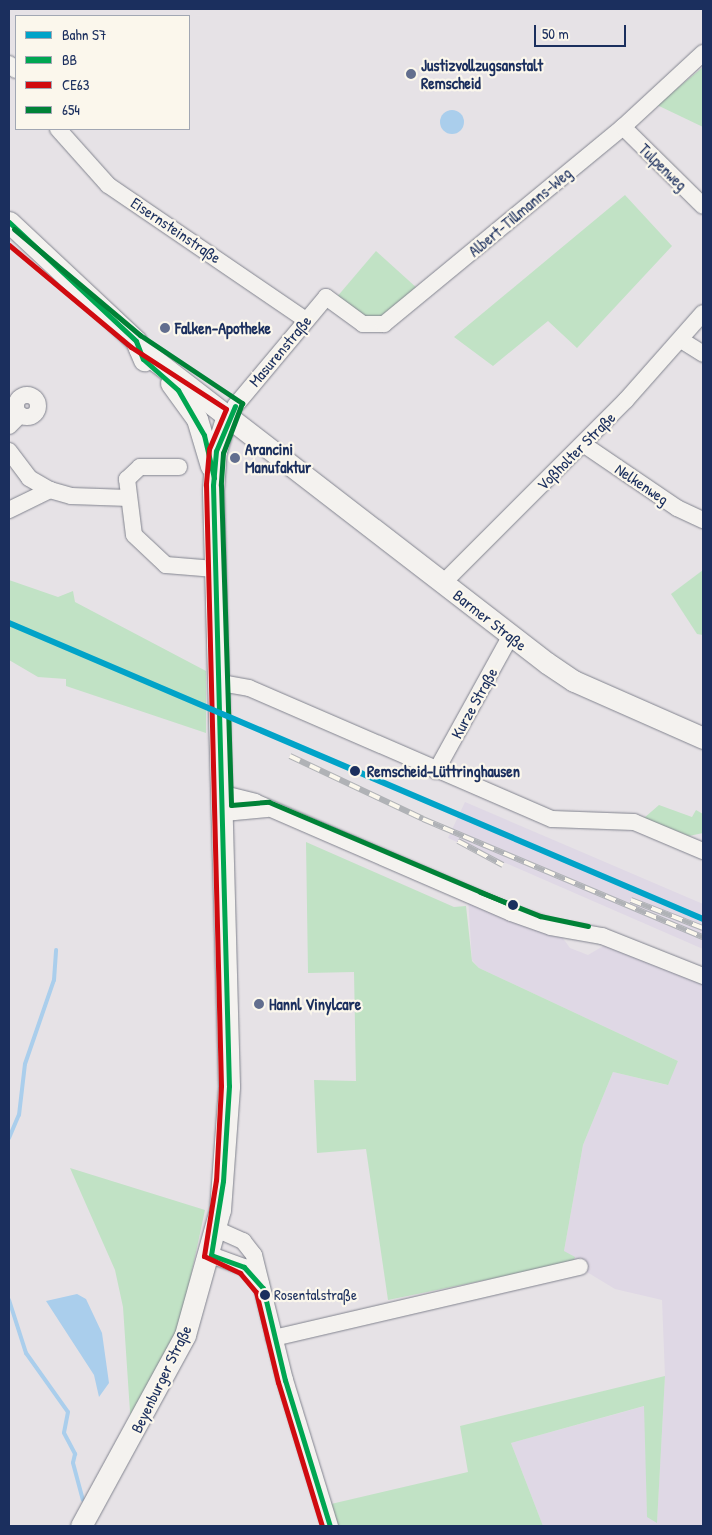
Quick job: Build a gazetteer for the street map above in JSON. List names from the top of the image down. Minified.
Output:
{"streets":{"main road":["Barmer Straße","Beyenburger Straße"],"street":["Tulpenweg","Albert-Tillmanns-Weg","Eisernsteinstraße","Masurenstraße","Voßholter Straße","Nelkenweg","Kurze Straße"]},"crossings":[["Tulpenweg","Albert-Tillmanns-Weg"],["Albert-Tillmanns-Weg","Masurenstraße"],["Eisernsteinstraße","Masurenstraße"],["Masurenstraße","Barmer Straße"],["Voßholter Straße","Nelkenweg"],["Voßholter Straße","Barmer Straße"],["Barmer Straße","Kurze Straße"]],"places":["Justizvollzugsanstalt Remscheid","Falken-Apotheke","Arancini Manufaktur","Remscheid-Lüttringhausen","Hannl Vinylcare","Rosentalstraße"],"lines":["transit line BB","transit line 654","transit line CE63","rail line S7"],"legend":["Bahn S7","BB","CE63","654"],"scale_bar":"50 m"}
